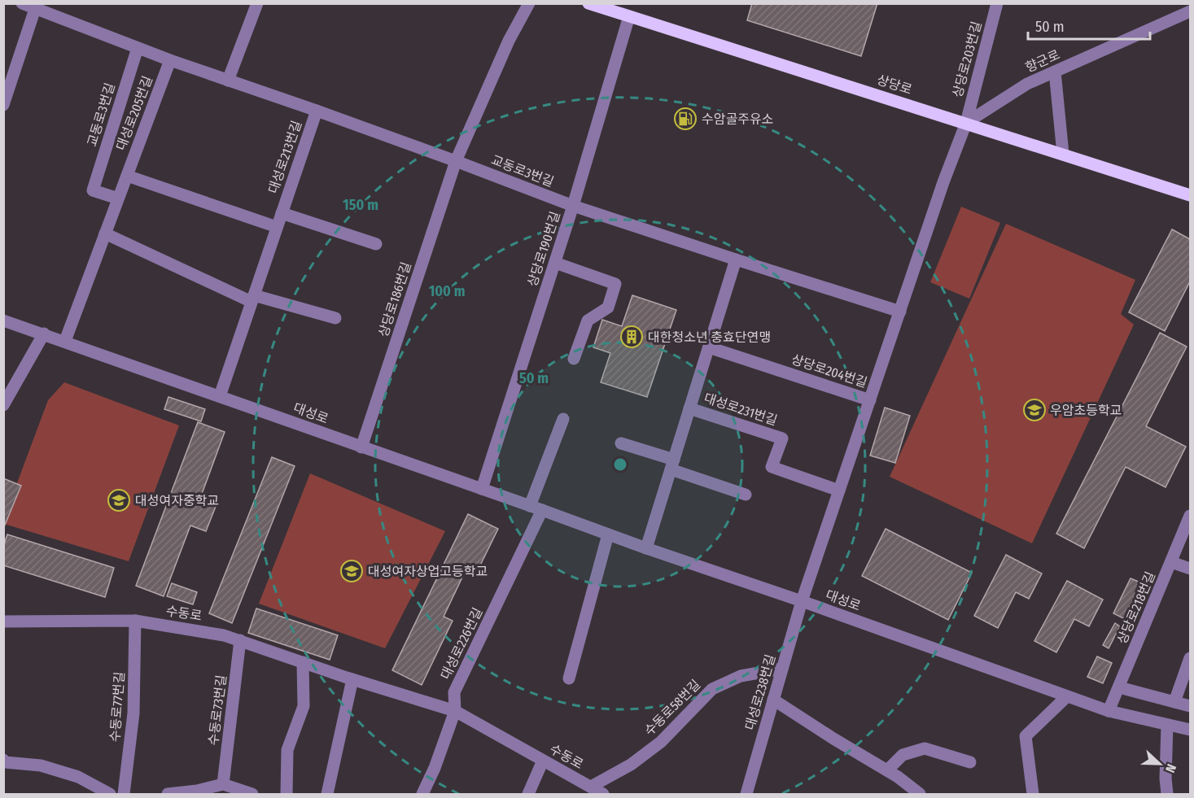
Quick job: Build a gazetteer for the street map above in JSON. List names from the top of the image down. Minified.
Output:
{"streets":{"main road":["상당로"],"street":["상당로203번길","향군로","대성로205번길","교동로3번길","대성로213번길","상당로190번길","상당로186번길","상당로204번길","대성로231번길","대성로","상당로218번길","수동로","대성로226번길","대성로238번길","수동로77번길","수동로58번길","수동로73번길"]},"crossings":[["상당로203번길","향군로"],["상당로203번길","상당로"],["상당로203번길","교동로3번길"],["상당로203번길","상당로204번길"],["상당로203번길","대성로238번길"],["향군로","상당로"],["상당로","상당로190번길"],["대성로205번길","교동로3번길"],["대성로205번길","대성로"],["교동로3번길","대성로213번길"],["교동로3번길","상당로190번길"],["교동로3번길","상당로186번길"],["교동로3번길","대성로231번길"],["대성로213번길","대성로"],["상당로190번길","대성로"],["상당로186번길","대성로"],["상당로204번길","대성로231번길"],["상당로204번길","대성로238번길"],["대성로231번길","대성로"],["대성로231번길","대성로238번길"],["대성로","상당로218번길"],["대성로","대성로226번길"],["대성로","대성로238번길"],["수동로","대성로226번길"],["수동로","수동로77번길"],["수동로","수동로58번길"],["수동로","수동로73번길"],["대성로238번길","수동로58번길"]],"places":{"fuel station":["수암골주유소"],"building":["대한청소년 충효단연맹"],"school or university":["우암초등학교","대성여자중학교","대성여자상업고등학교"]},"scale_bar":"50 m","north":"right","rings":["150 m","100 m","50 m"]}
